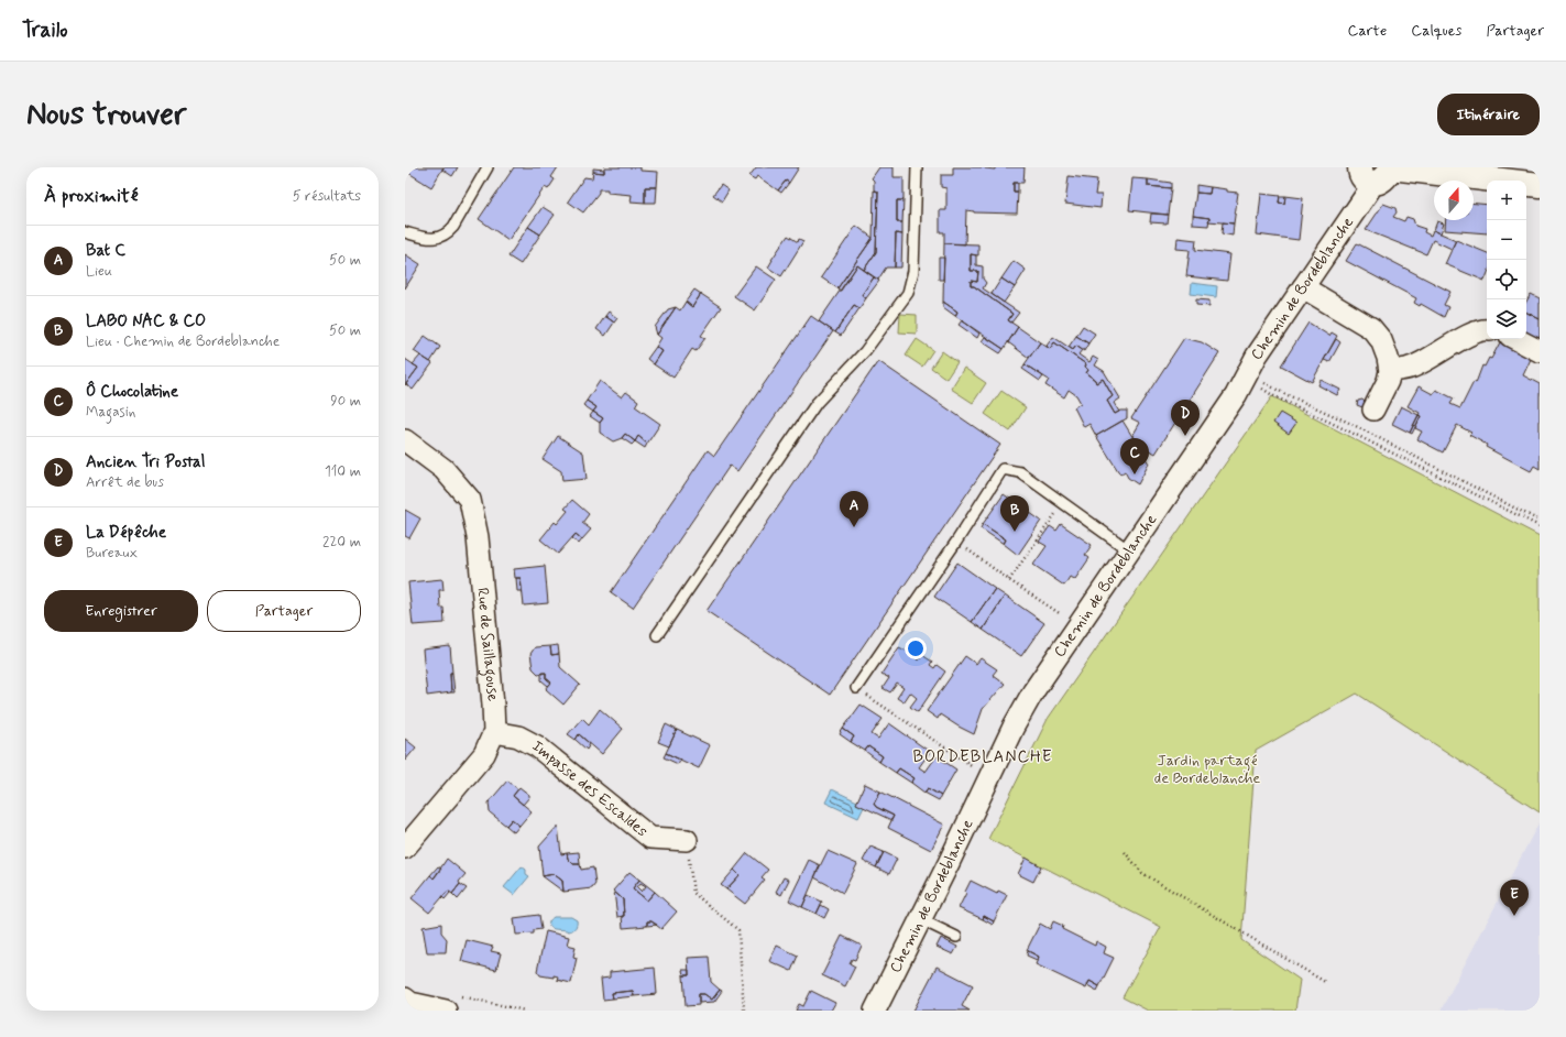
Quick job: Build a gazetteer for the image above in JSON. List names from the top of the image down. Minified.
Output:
{"streets":{"street":["Chemin de Bordeblanche","Rue de Saillagouse","Impasse des Escaldes"]},"crossings":[["Rue de Saillagouse","Impasse des Escaldes"]],"districts":["BORDEBLANCHE"],"parks":["Jardin partagé de Bordeblanche"],"north":"top","page":{"header":"Trailo","nav":["Carte","Calques","Partager"],"buttons":["Itinéraire",["Enregistrer","Partager"]],"title":"Nous trouver","heading":["À proximité","5 résultats"],"map_buttons":["+","−"],"list":[{"mark":"A","name":"Bat C","note":"Lieu","value":"50 m"},{"mark":"B","name":"LABO NAC & CO","note":"Lieu · Chemin de Bordeblanche","value":"50 m"},{"mark":"C","name":"Ô Chocolatine","note":"Magasin","value":"90 m"},{"mark":"D","name":"Ancien Tri Postal","note":"Arrêt de bus","value":"110 m"},{"mark":"E","name":"La Dépêche","note":"Bureaux","value":"220 m"}],"pins":["D","C","A","B","E"]}}
